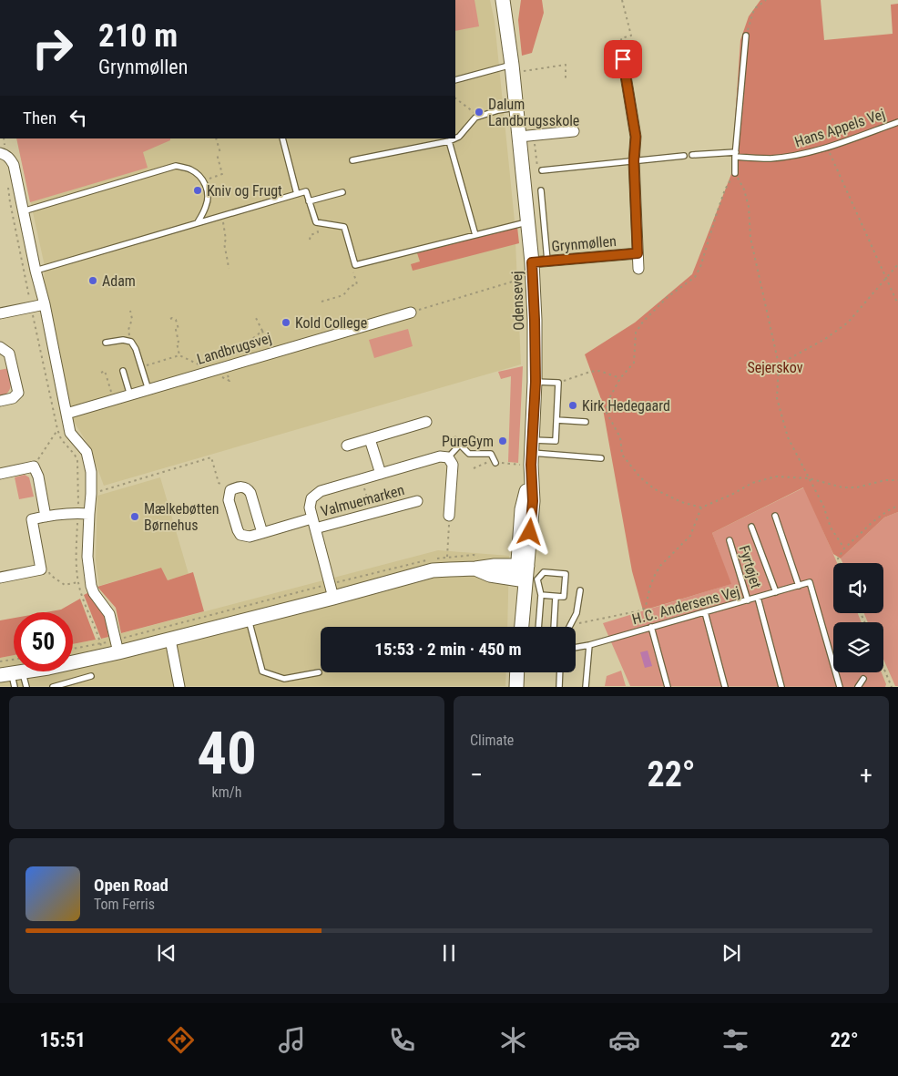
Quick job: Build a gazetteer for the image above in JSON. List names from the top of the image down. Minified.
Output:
{"streets":{"main road":["Odensevej"],"street":["Grynmøllen","Landbrugsvej","Valmuemarken"],"lane":["Hans Appels Vej","Fyrtøjet","H.C. Andersens Vej"]},"crossings":[["Grynmøllen","Odensevej"],["Fyrtøjet","H.C. Andersens Vej"]],"parks":["Sejerskov"],"places":["Dalum Landbrugsskole","Kniv og Frugt","Adam","Kold College","Kirk Hedegaard","PureGym","Mælkebøtten Børnehus"],"page":{"turn":["210 m","Grynmøllen"],"then":"Then","limit":"50","trip":"15:53 · 2 min · 450 m","tile":[["40","km/h"],"Climate"],"heat":["−","22°","+"],"song":["Open Road","Tom Ferris"],"tabs":["15:51","22°"]}}
